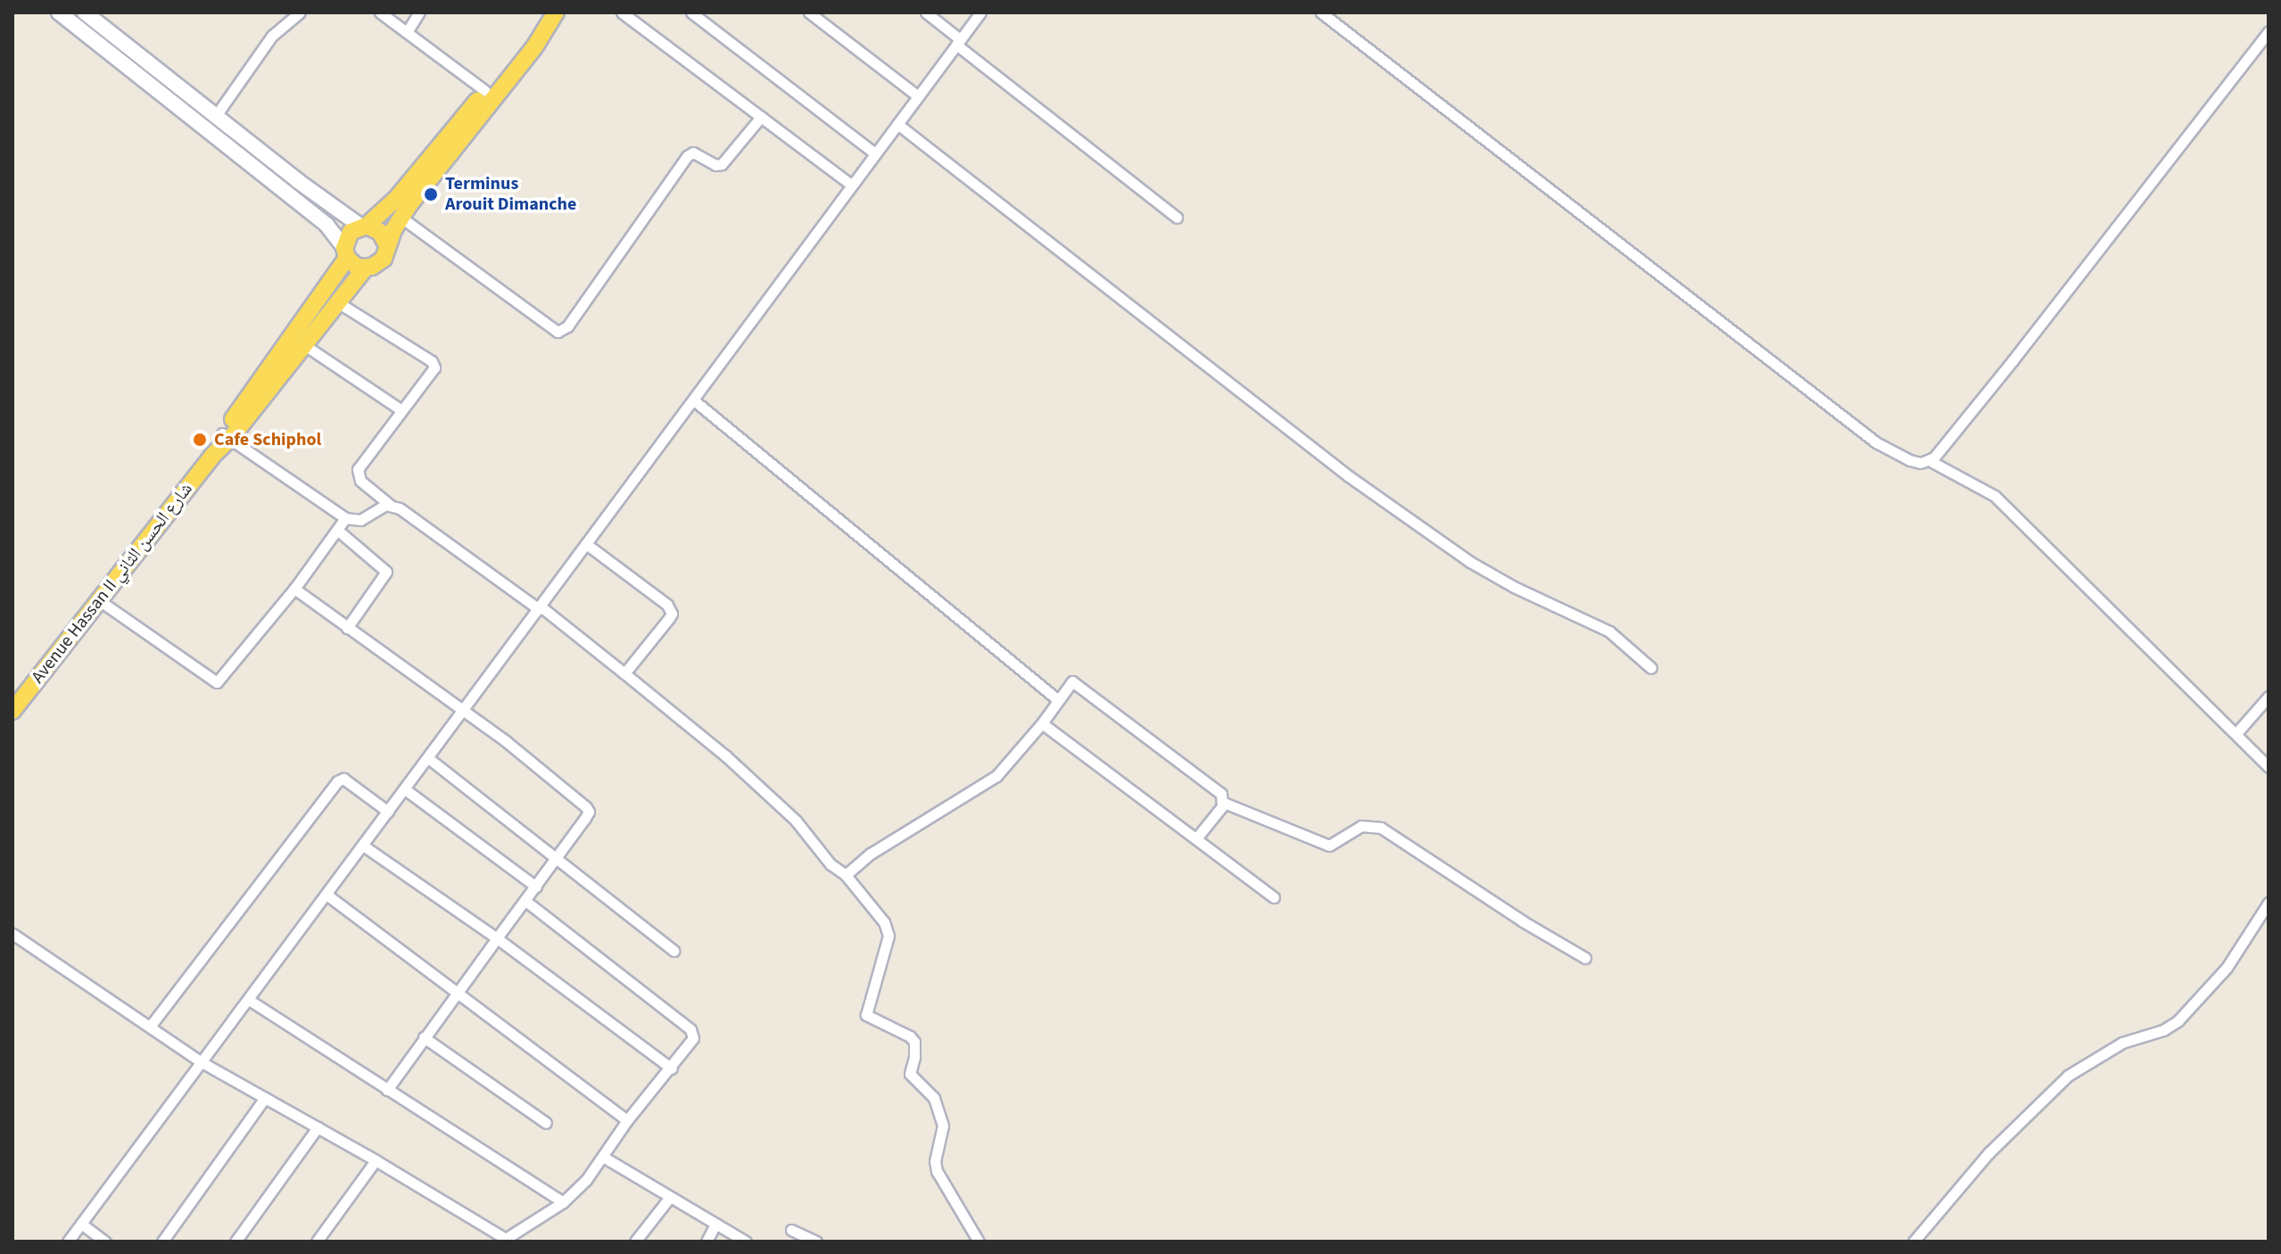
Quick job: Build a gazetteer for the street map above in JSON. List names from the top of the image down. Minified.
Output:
{"streets":{"main road":["Avenue Hassan II شارع الحسن الثاني"]},"places":["Terminus Arouit Dimanche","Cafe Schiphol"]}
